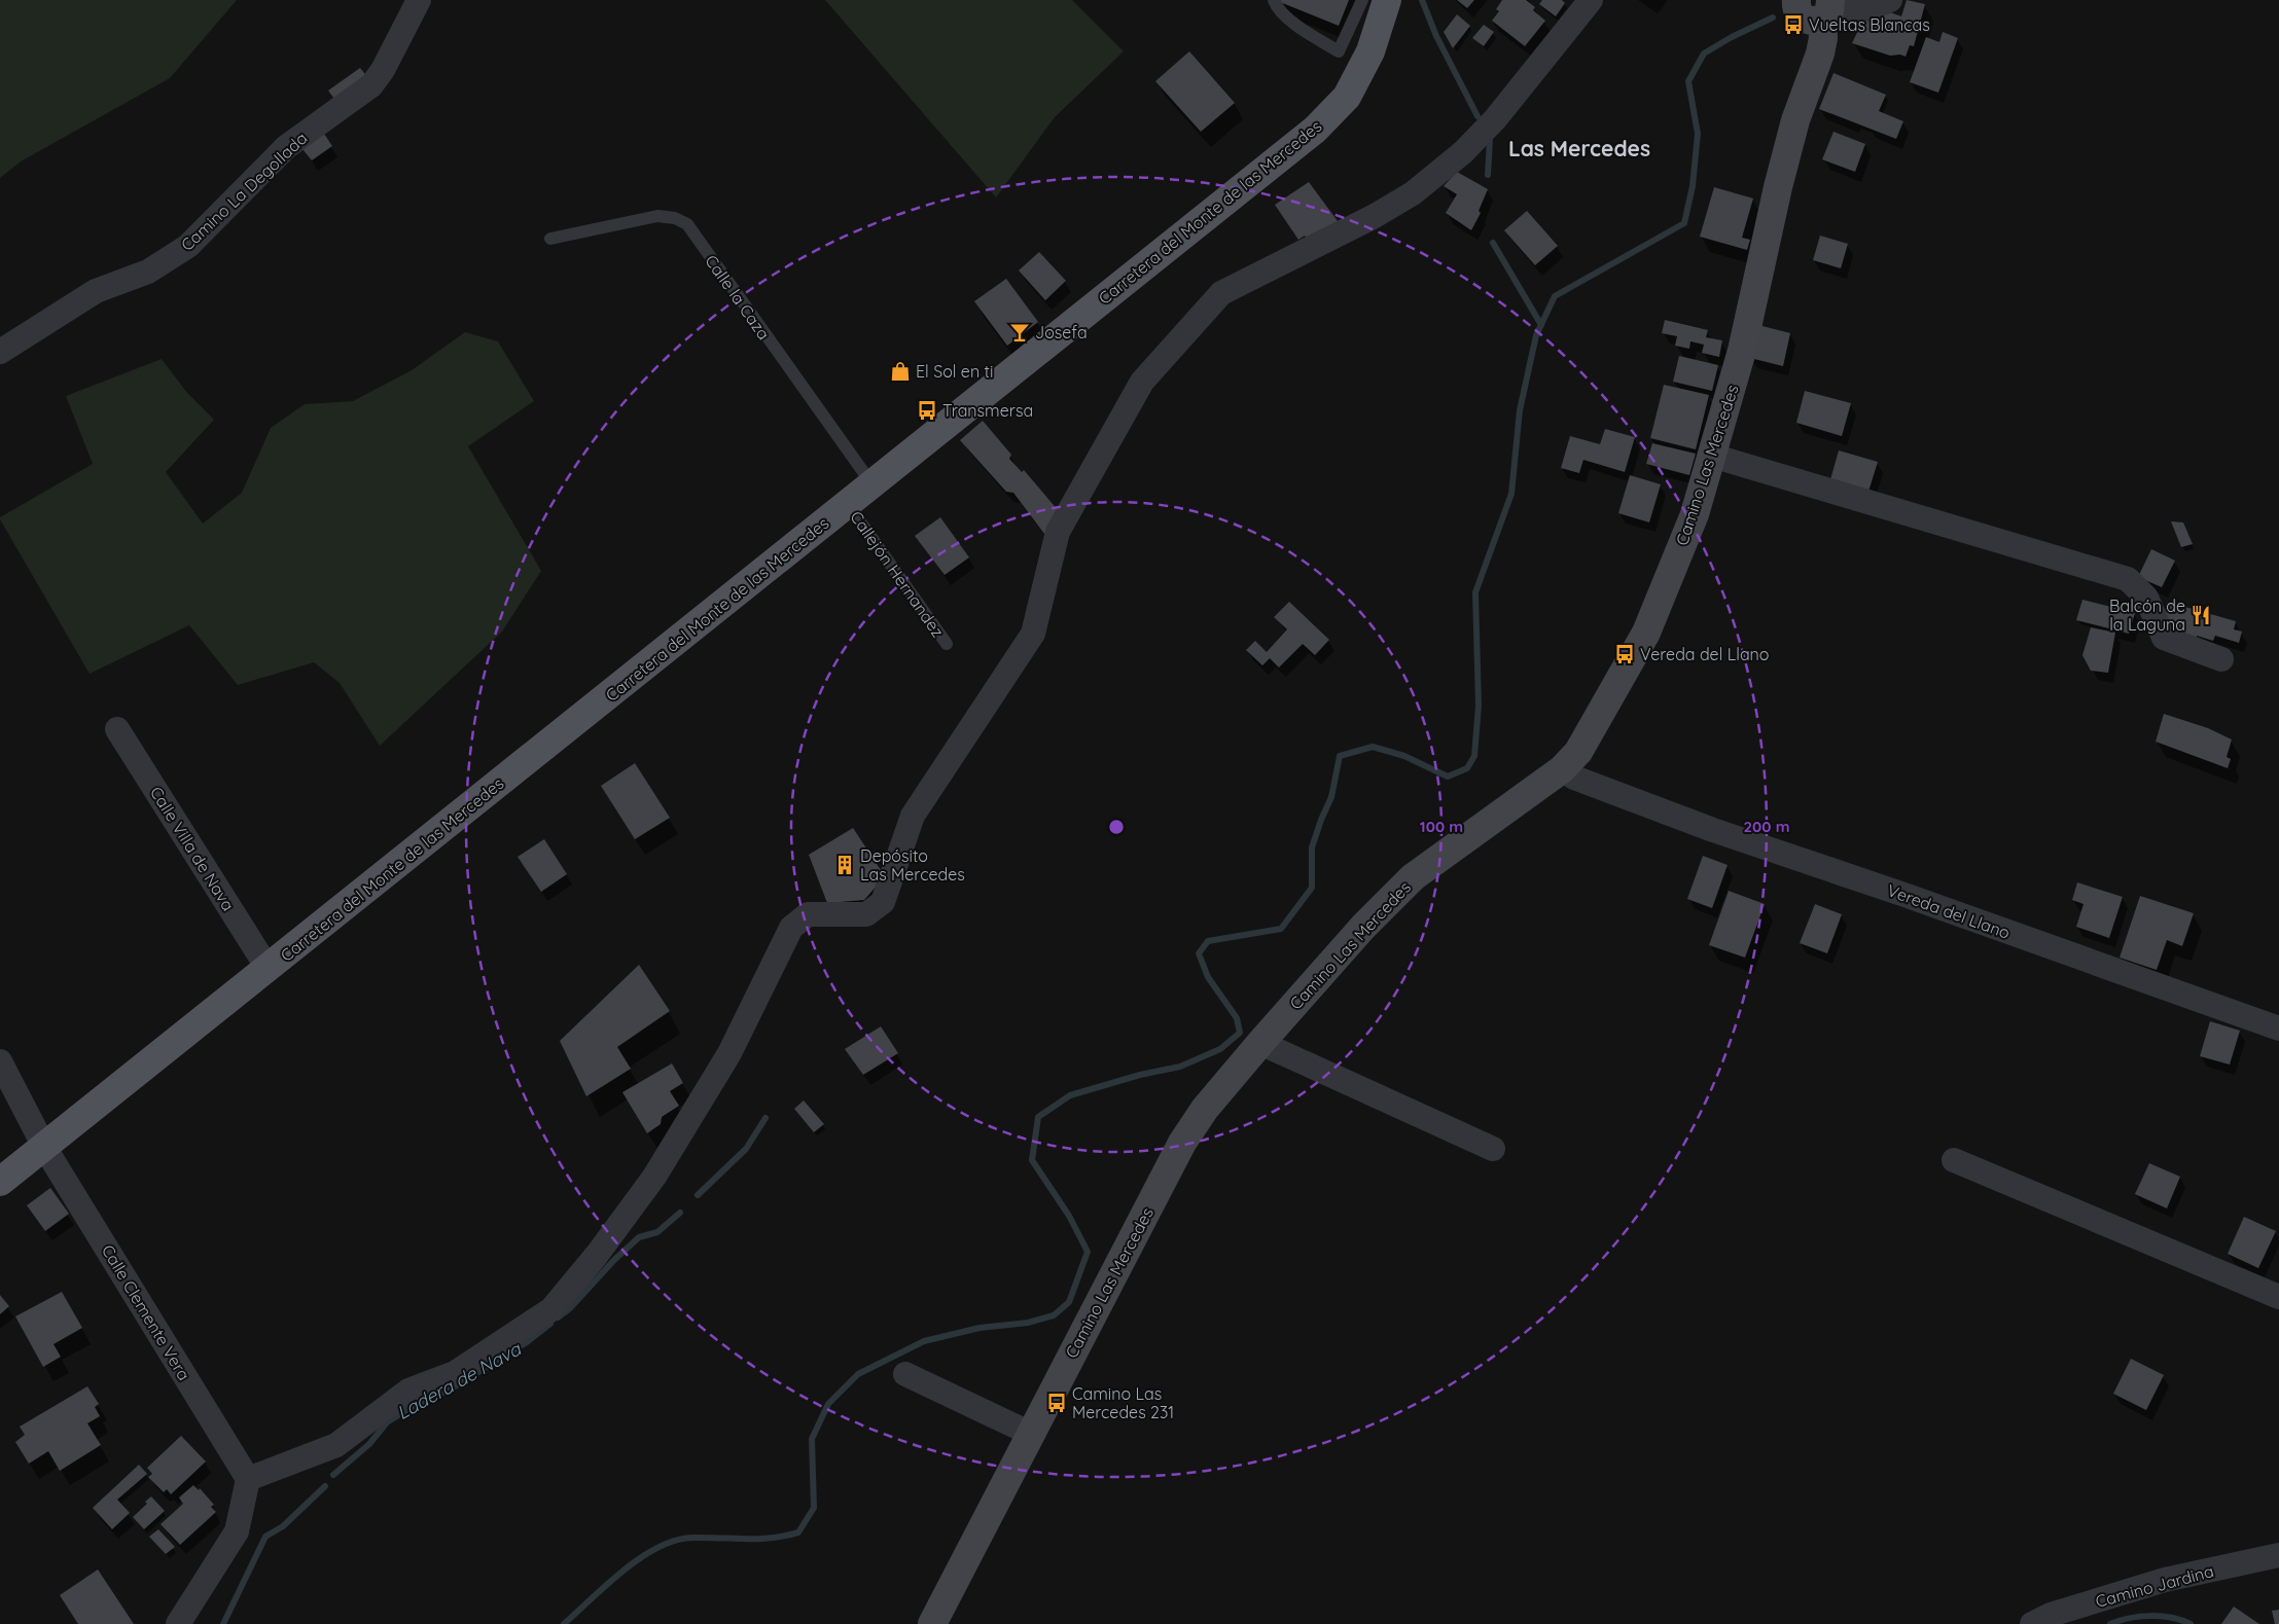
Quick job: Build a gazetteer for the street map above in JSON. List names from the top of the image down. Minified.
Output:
{"streets":{"main road":["Carretera del Monte de las Mercedes","Camino Las Mercedes"],"street":["Camino La Degollada","Calle Villa de Nava","Vereda del Llano","Calle Clemente Vera","Camino Jardina"],"lane":["Calle la Caza","Callejón Hernandez"]},"crossings":[["Carretera del Monte de las Mercedes","Calle la Caza"],["Carretera del Monte de las Mercedes","Callejón Hernandez"],["Carretera del Monte de las Mercedes","Calle Villa de Nava"],["Carretera del Monte de las Mercedes","Calle Clemente Vera"],["Camino Las Mercedes","Vereda del Llano"]],"districts":["Las Mercedes"],"water":["Ladera de Nava"],"places":{"bus stop":["Vueltas Blancas","Transmersa","Vereda del Llano","Camino Las Mercedes 231"],"bar":["Josefa"],"shop":["El Sol en ti"],"restaurant":["Balcón de la Laguna"],"building":["Depósito Las Mercedes"]},"rings":["100 m","200 m"]}
